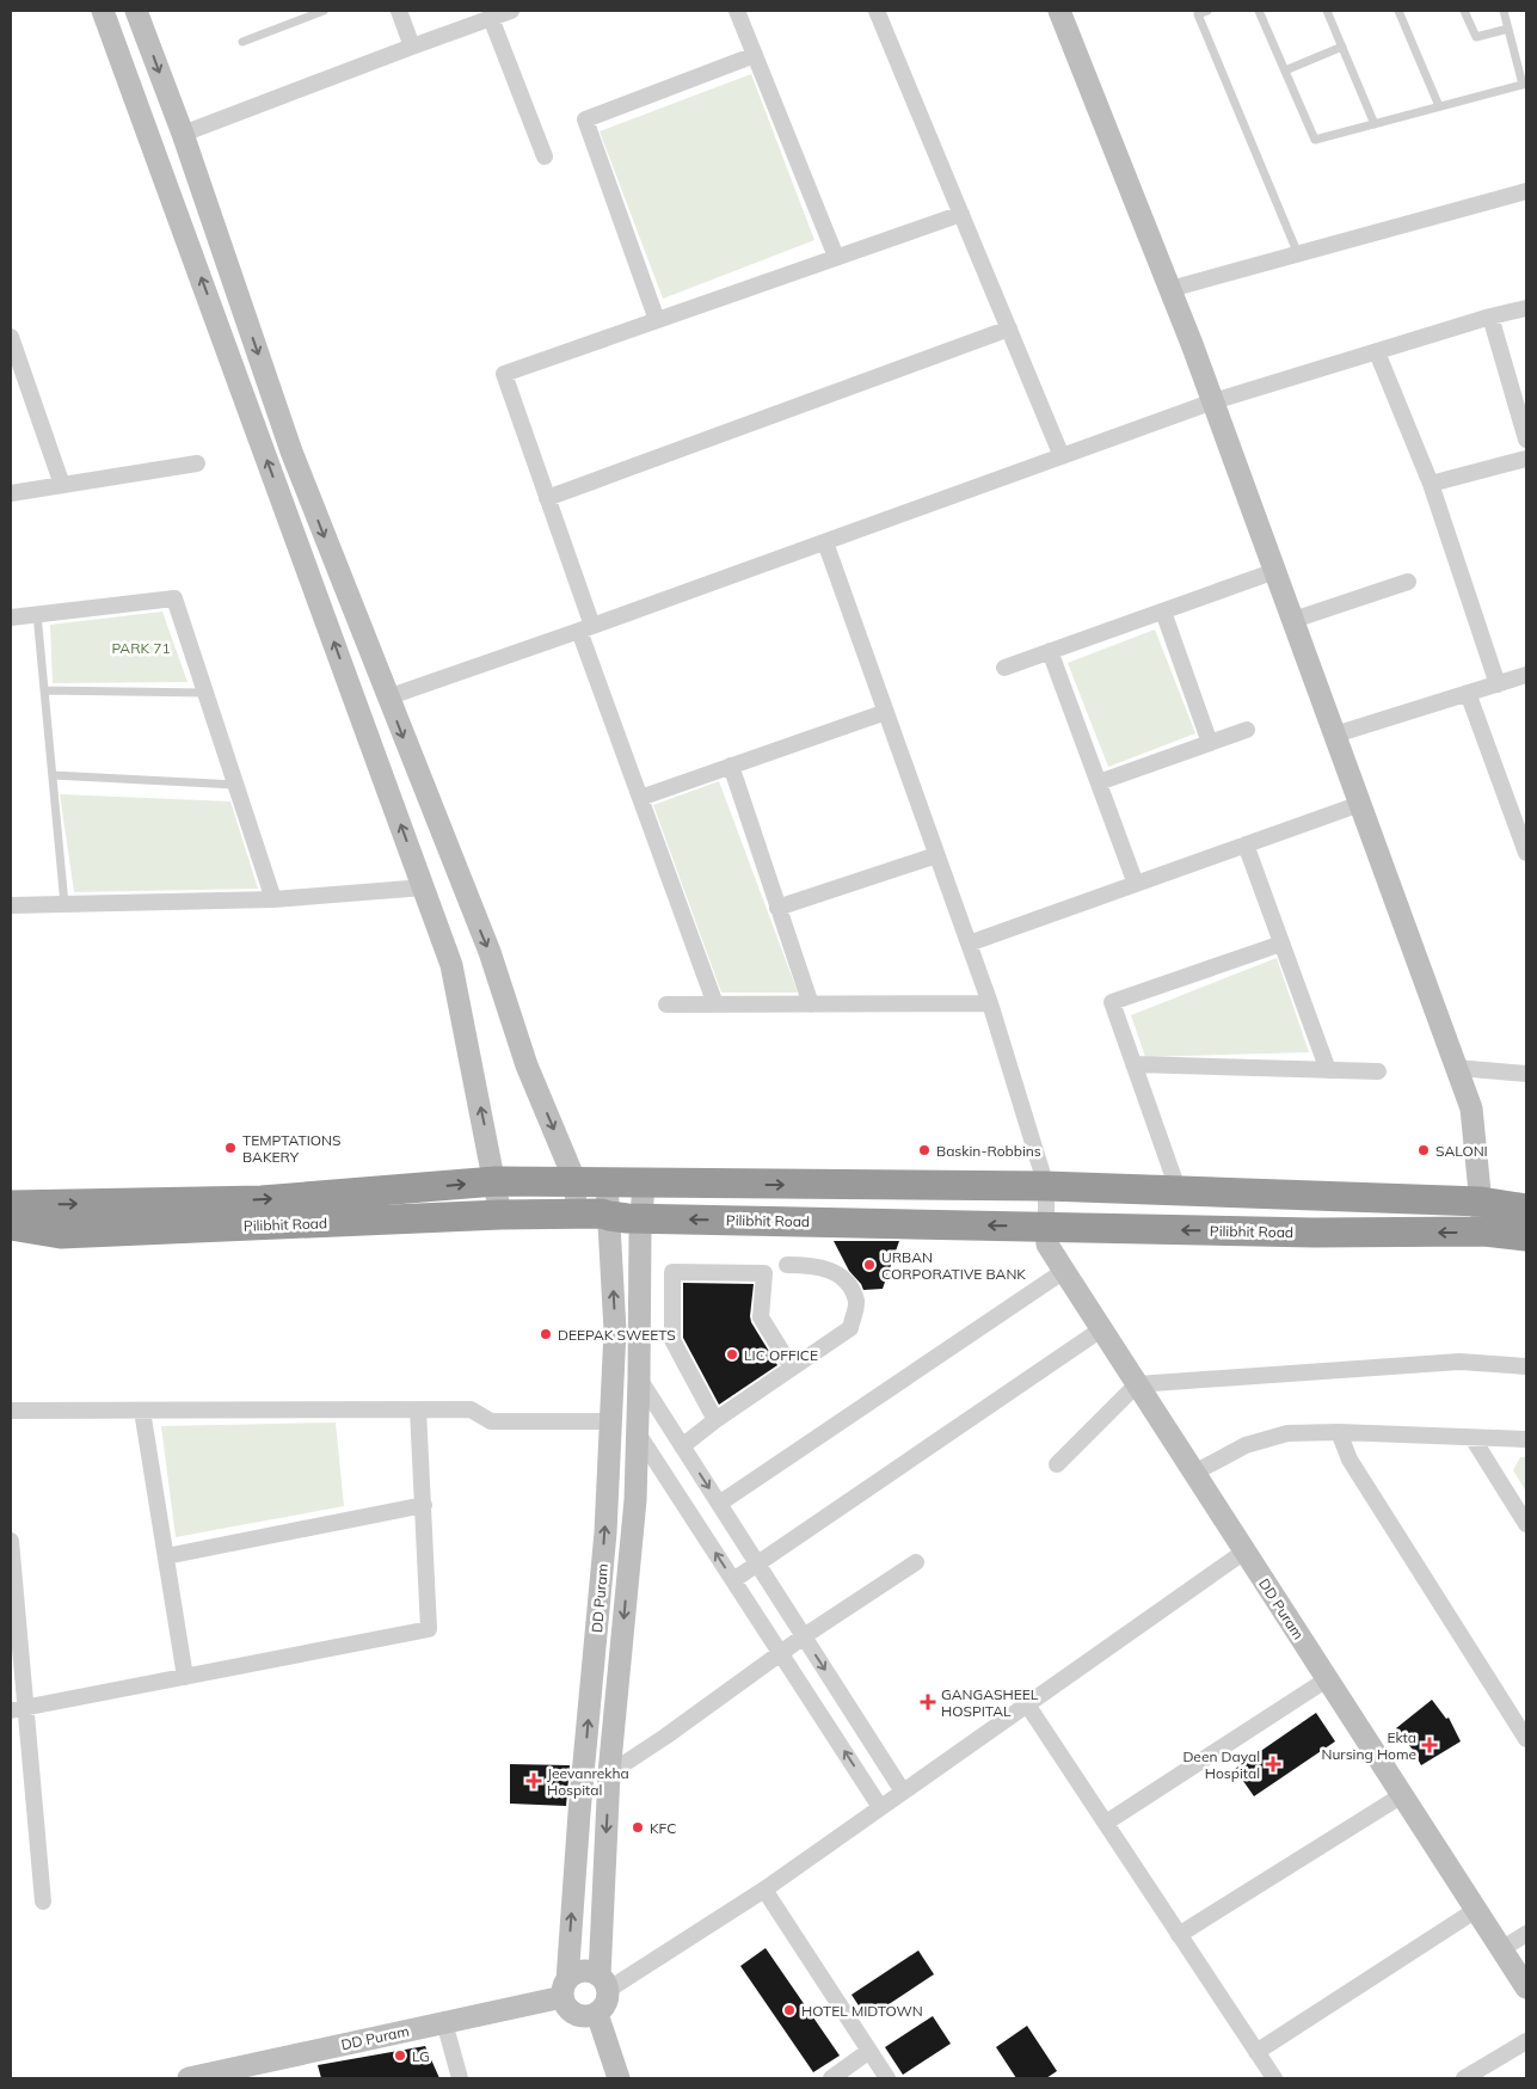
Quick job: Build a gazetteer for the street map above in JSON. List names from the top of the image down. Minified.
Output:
{"streets":{"highway":["Pilibhit Road"],"street":["DD Puram"]},"crossings":[["Pilibhit Road","DD Puram"]],"parks":["PARK 71"],"places":{"other":["TEMPTATIONS BAKERY","Baskin-Robbins","SALONI","URBAN CORPORATIVE BANK","DEEPAK SWEETS","LIC OFFICE","KFC","HOTEL MIDTOWN","LG"],"health":["GANGASHEEL HOSPITAL","Ekta Nursing Home","Deen Dayal Hospital","Jeevanrekha Hospital"]}}
